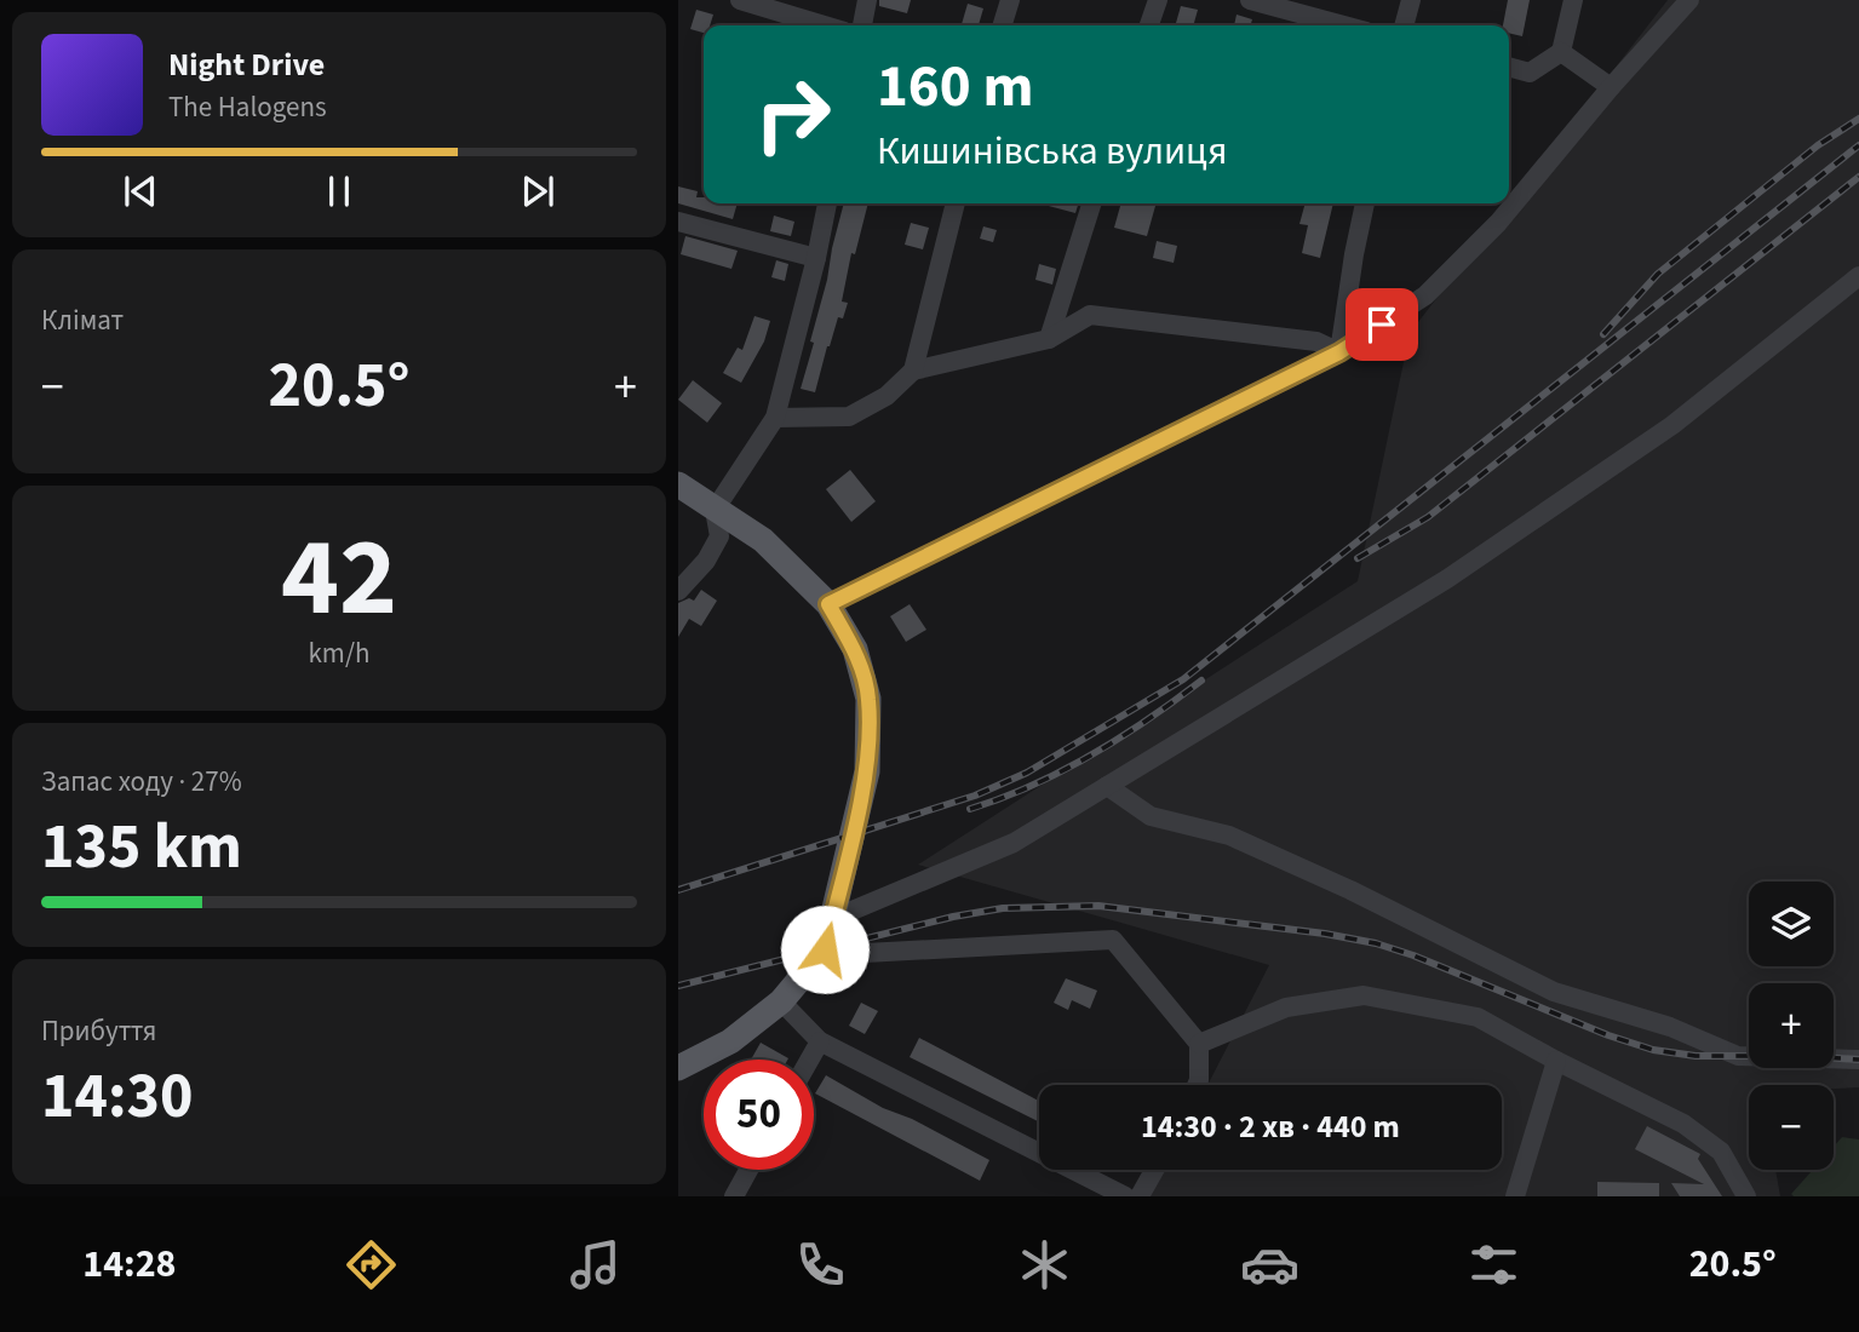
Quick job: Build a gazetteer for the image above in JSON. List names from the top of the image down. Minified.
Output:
{"page":{"turn":["160 m","Кишинівська вулиця"],"song":["Night Drive","The Halogens"],"tile":["Клімат",["42","km/h"],["Запас ходу · 27%","135 km"],["Прибуття","14:30"]],"heat":["−","20.5°","+"],"map_buttons":["+","−"],"limit":"50","trip":"14:30 · 2 хв · 440 m","tabs":["14:28","20.5°"]}}
